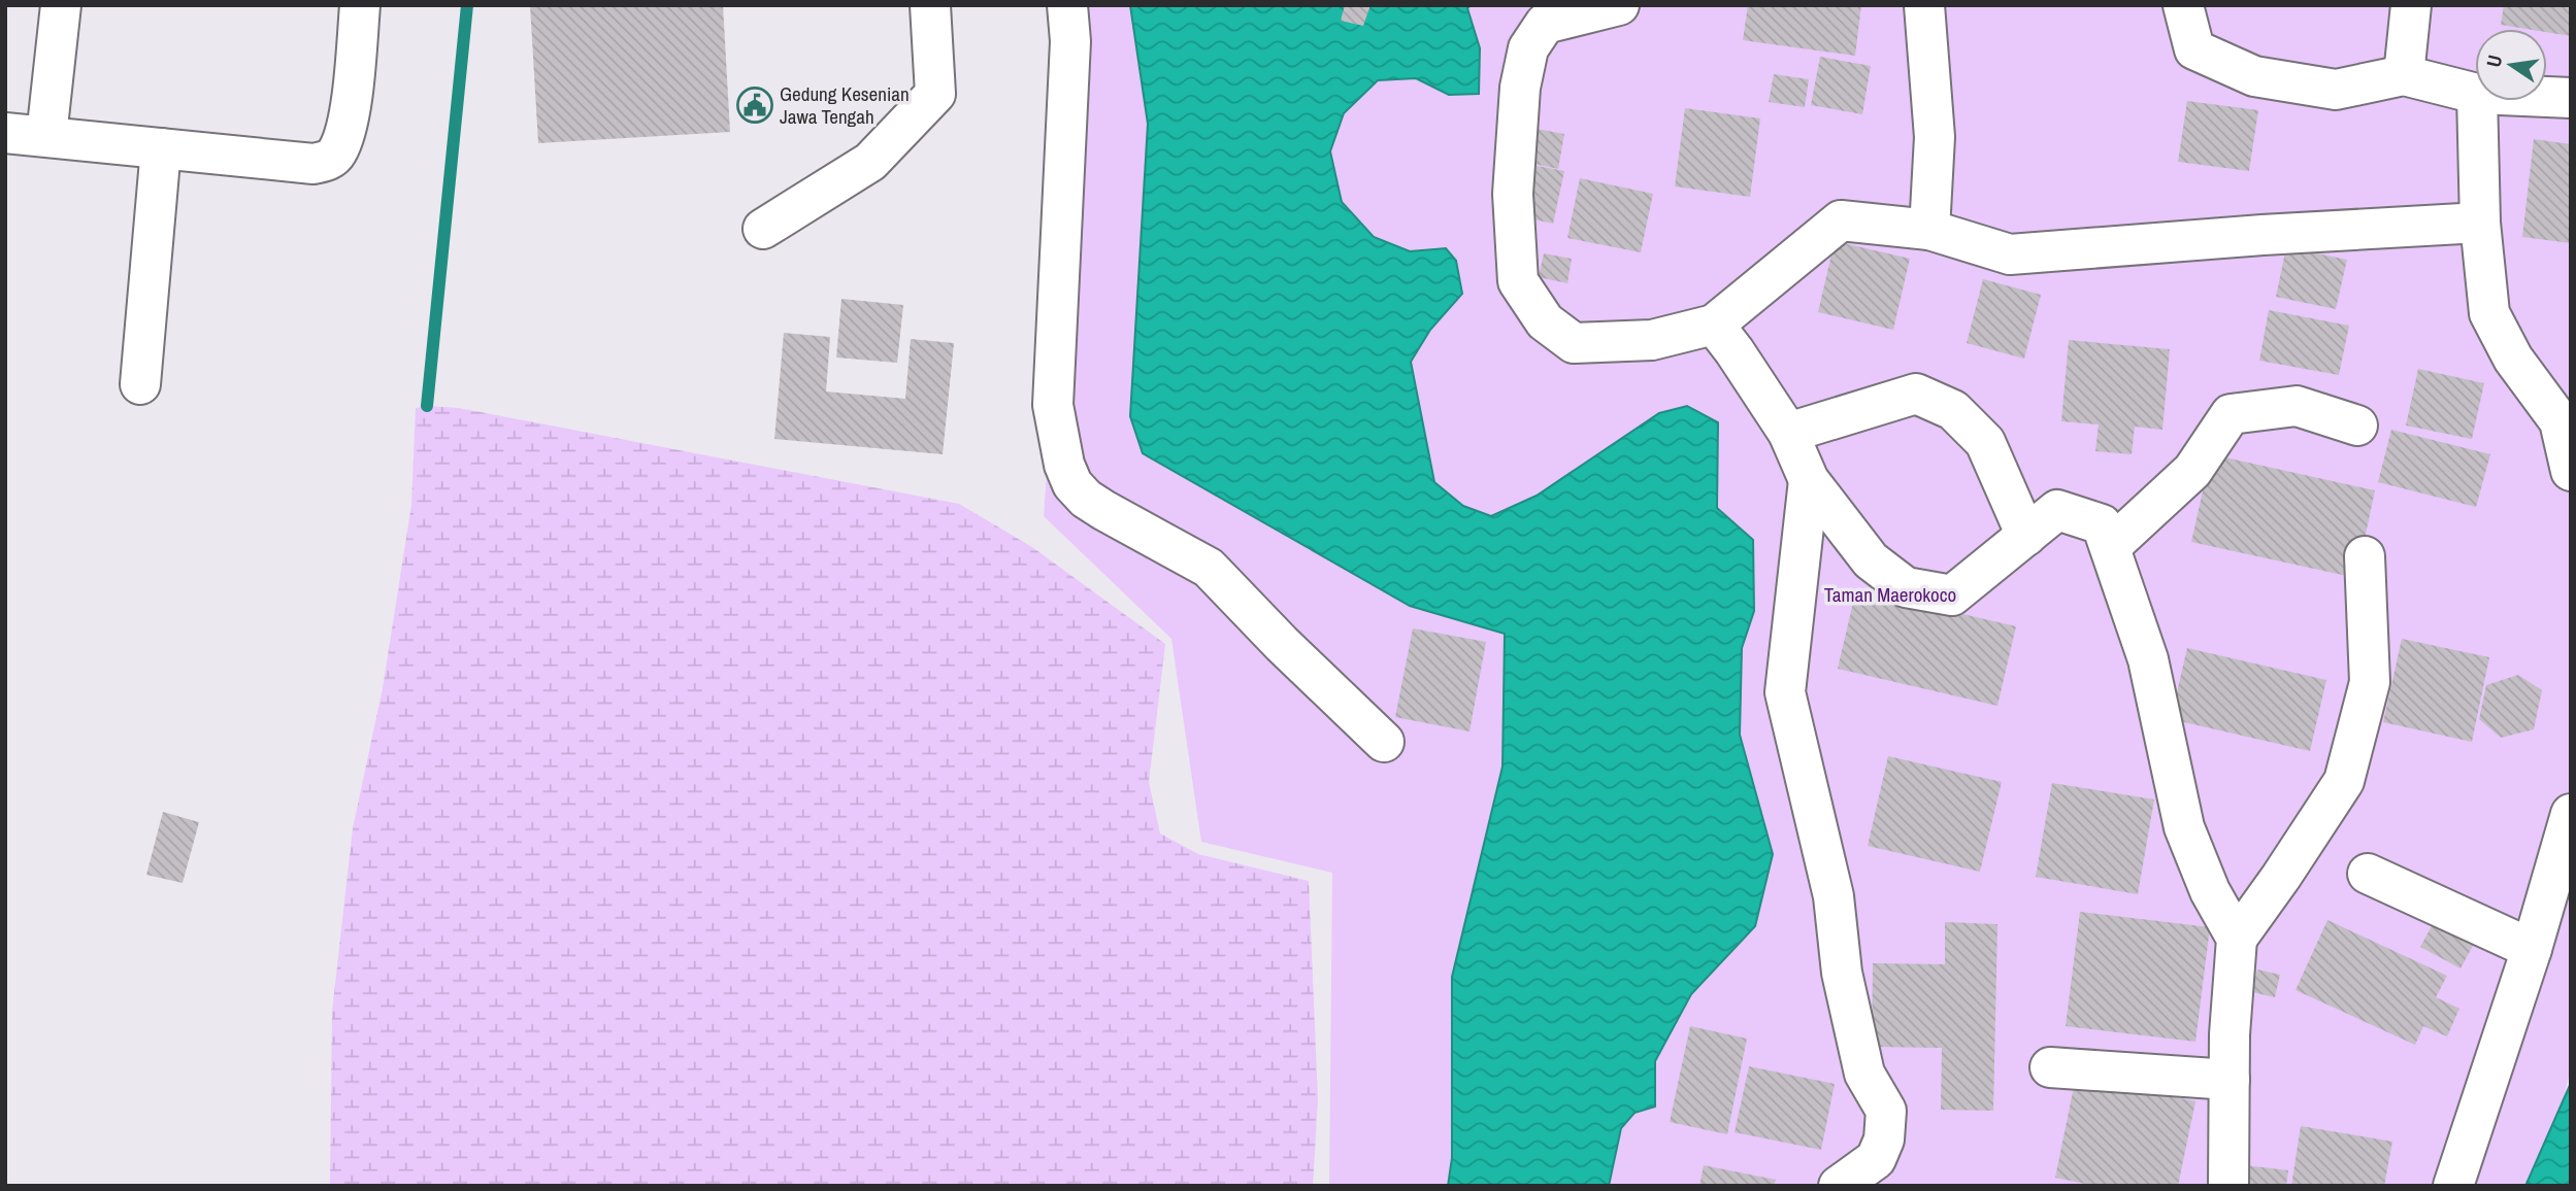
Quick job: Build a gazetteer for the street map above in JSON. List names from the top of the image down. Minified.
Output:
{"parks":["Taman Maerokoco"],"places":{"public building":["Gedung Kesenian Jawa Tengah"]},"north":"left"}
